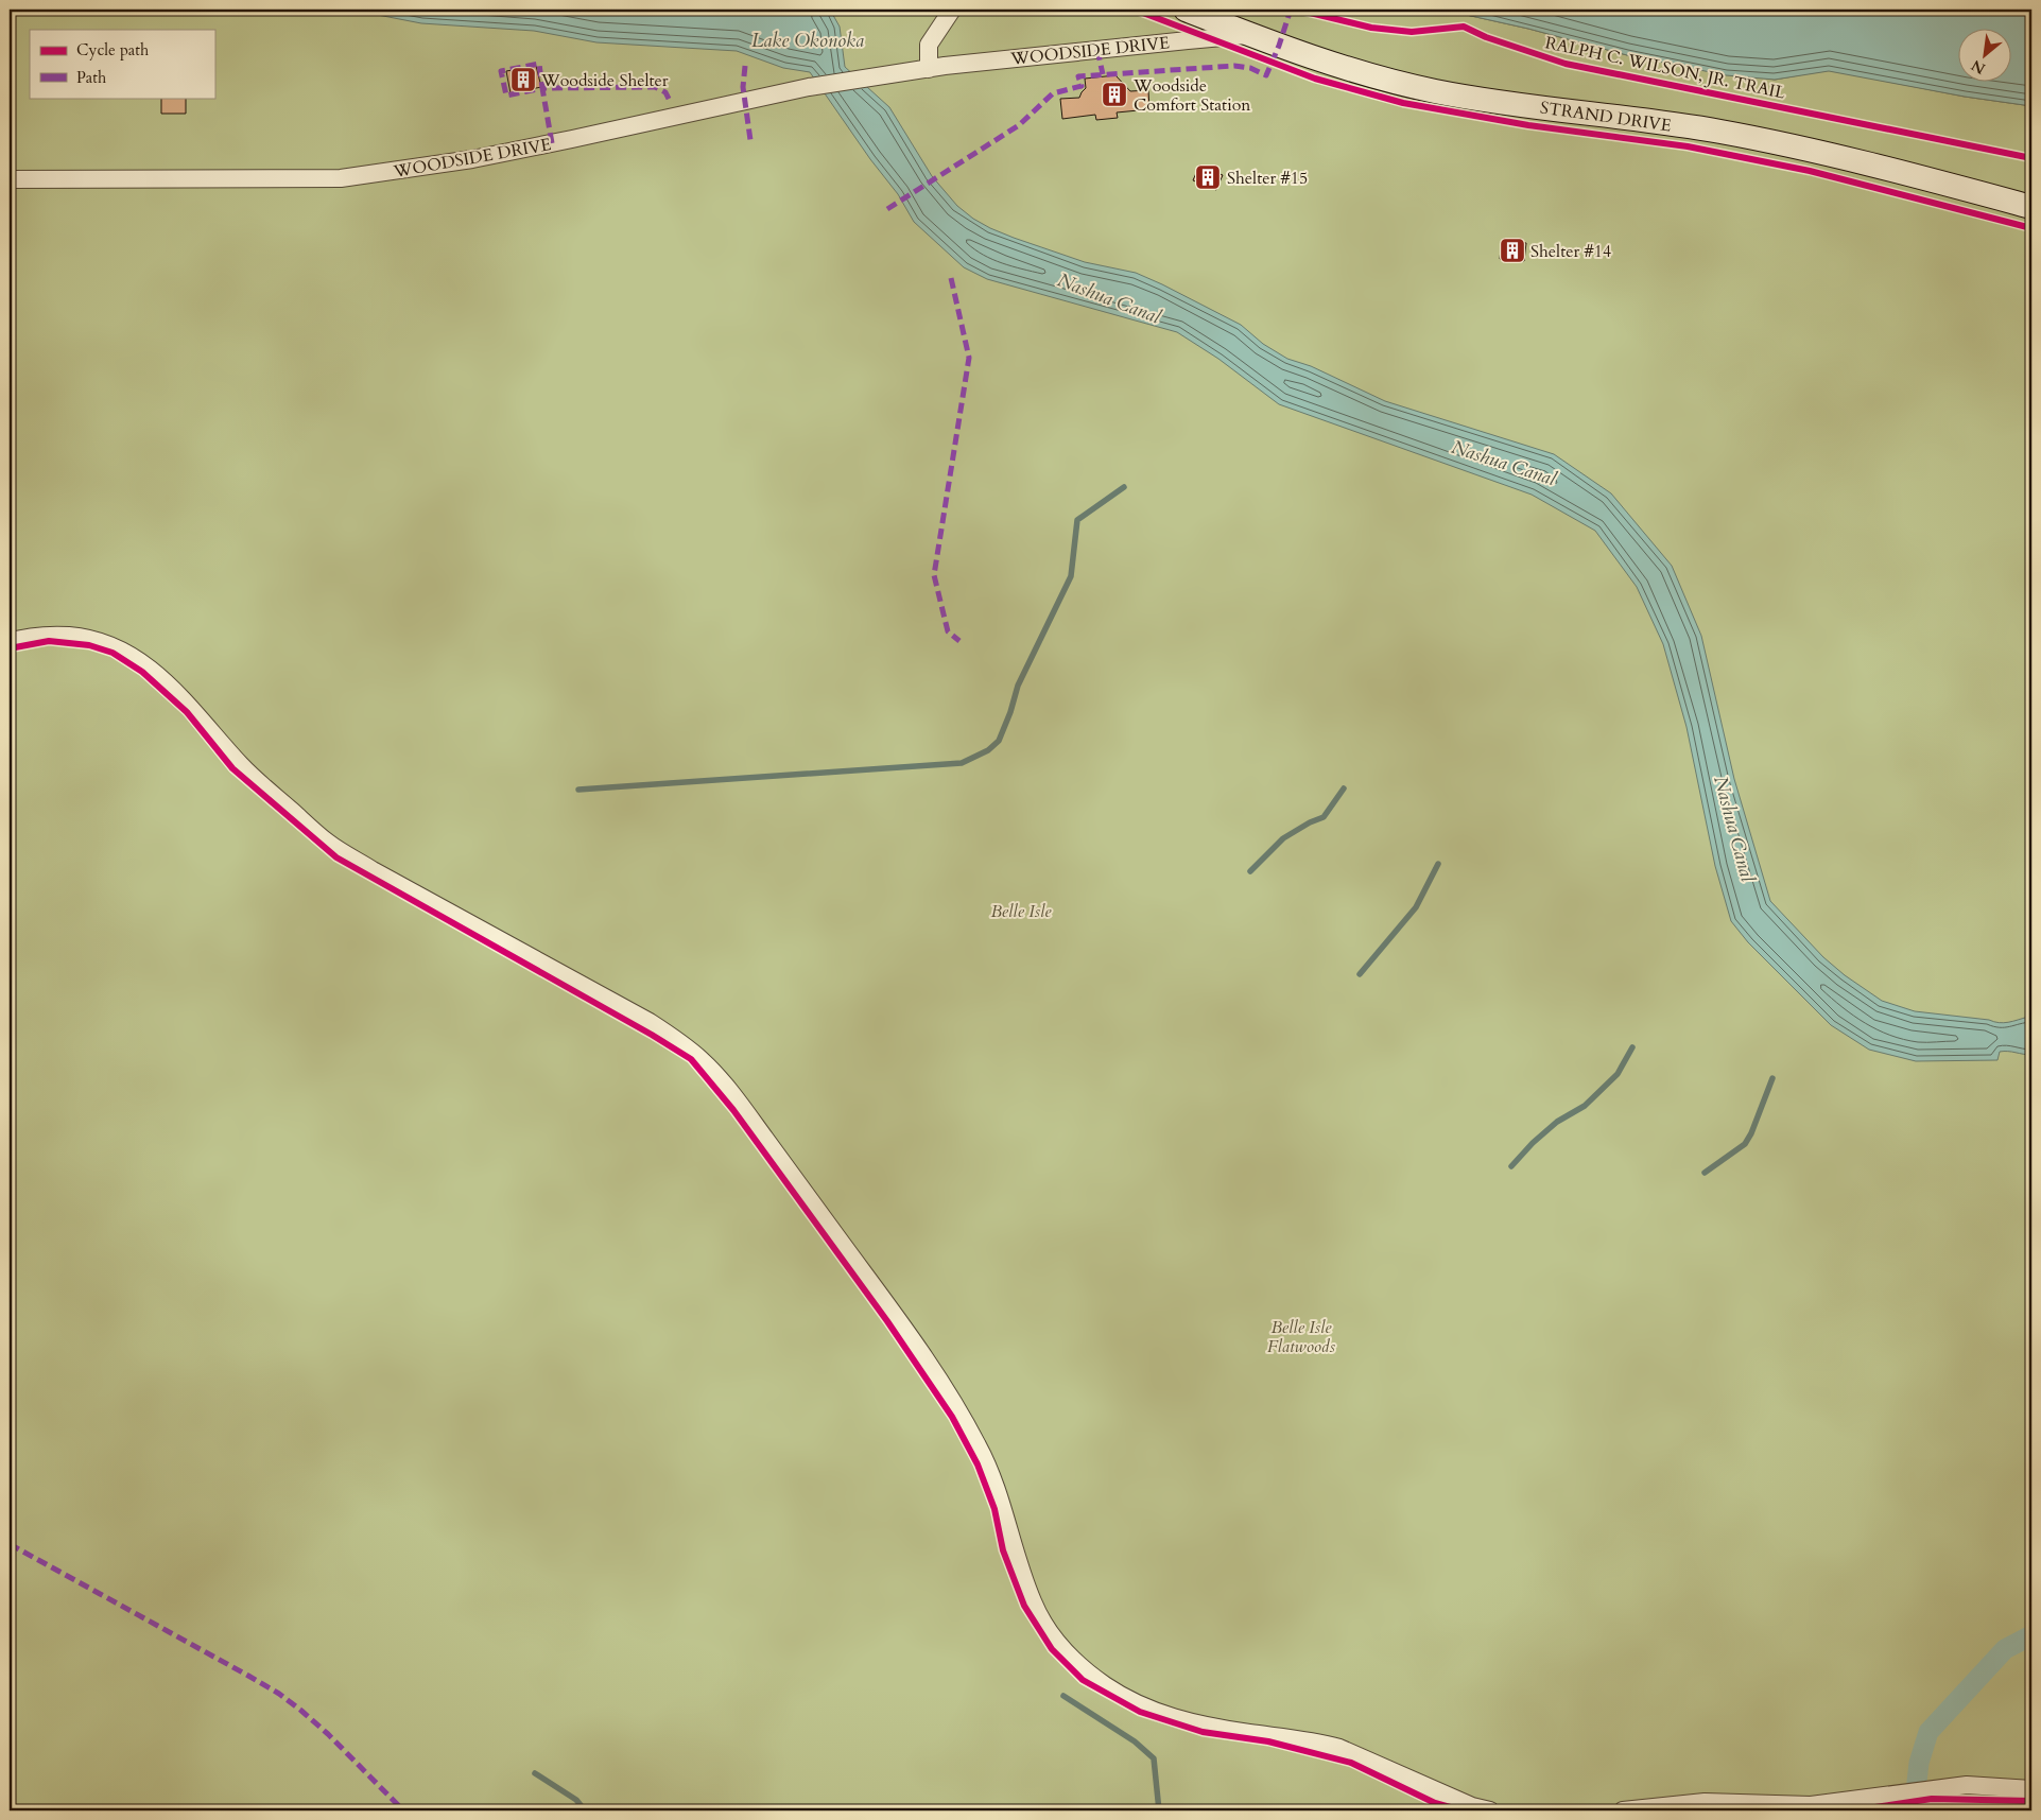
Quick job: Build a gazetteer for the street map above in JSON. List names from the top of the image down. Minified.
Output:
{"streets":{"street":["WOODSIDE DRIVE","STRAND DRIVE"],"cycle path":["RALPH C. WILSON, JR. TRAIL"]},"crossings":[["WOODSIDE DRIVE","STRAND DRIVE"]],"water":["Lake Okonoka","Nashua Canal"],"parks":["Belle Isle","Belle Isle Flatwoods"],"places":{"building":["Woodside Shelter","Woodside Comfort Station","Shelter #15","Shelter #14"]},"legend":["Cycle path","Path"],"north":"bottom left"}
